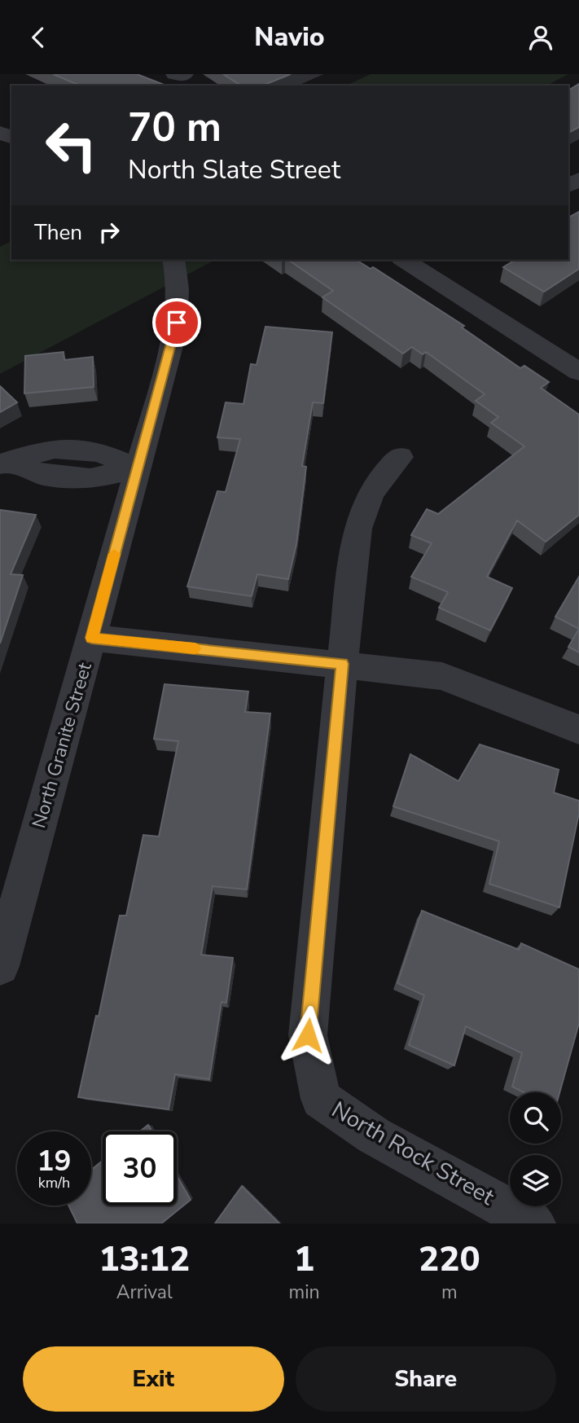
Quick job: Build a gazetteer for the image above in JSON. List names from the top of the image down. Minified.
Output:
{"streets":{"street":["North Granite Street","North Rock Street"]},"page":{"header":"Navio","turn":["70 m","North Slate Street"],"then":"Then","speed":"19 km/h","limit":"30","eta":["13:12","Arrival","1","min","220","m"],"buttons":["Exit","Share"]}}
